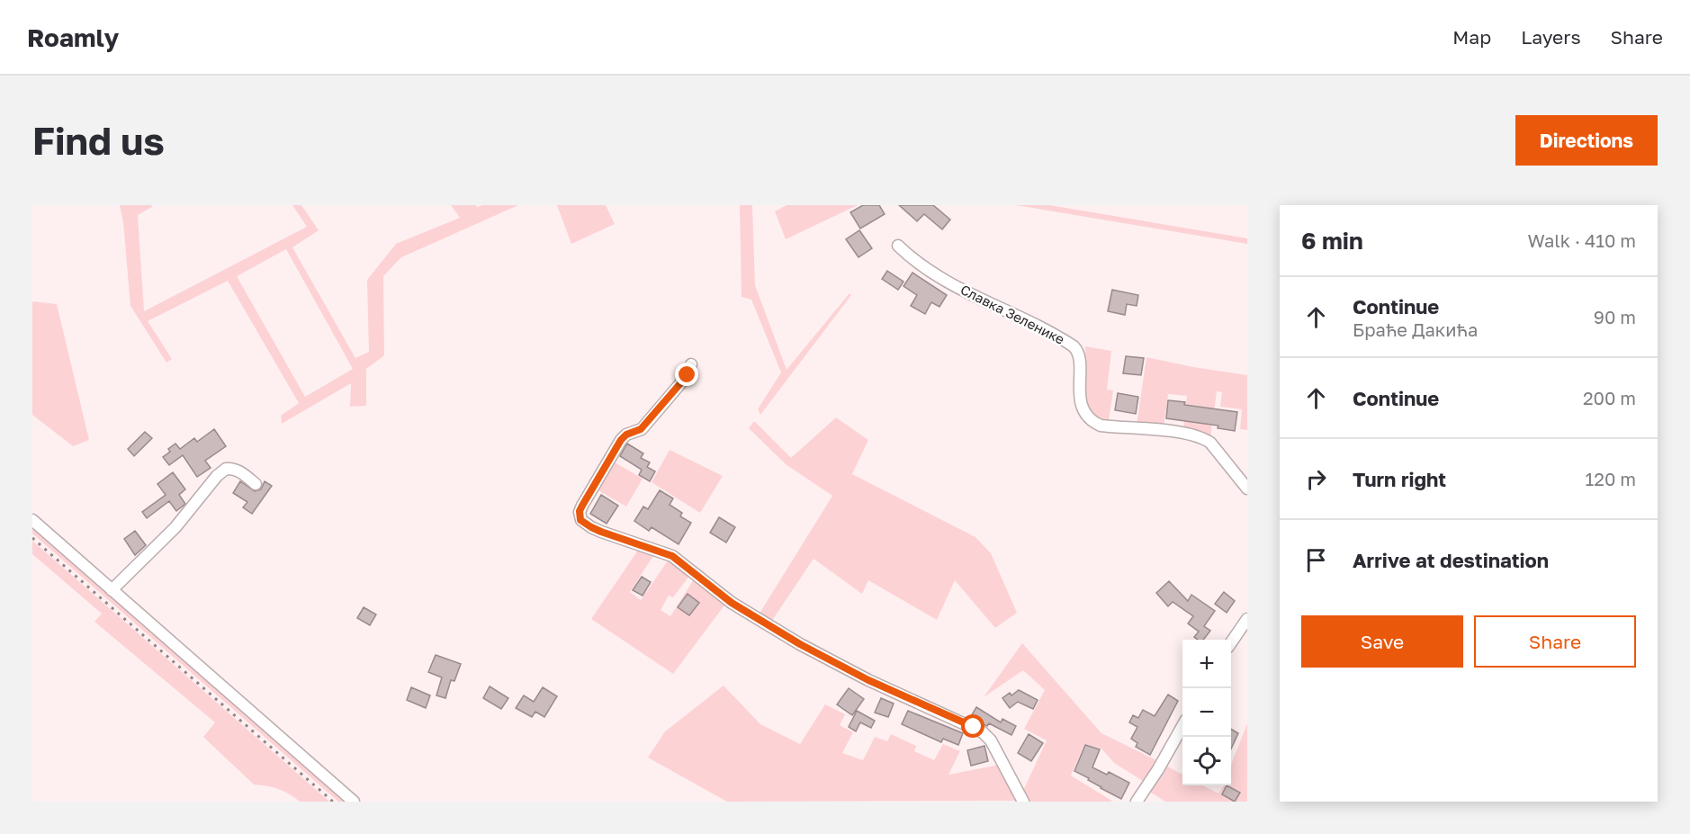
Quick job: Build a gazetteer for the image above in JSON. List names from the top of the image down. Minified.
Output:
{"streets":{"street":["Славка Зеленике"]},"page":{"header":"Roamly","nav":["Map","Layers","Share"],"buttons":["Directions",["Save","Share"]],"title":"Find us","heading":["6 min","Walk · 410 m"],"list":[["Continue","Браће Дакића","90 m"],["Continue","200 m"],["Turn right","120 m"],"Arrive at destination"],"map_buttons":["+","−"]}}
